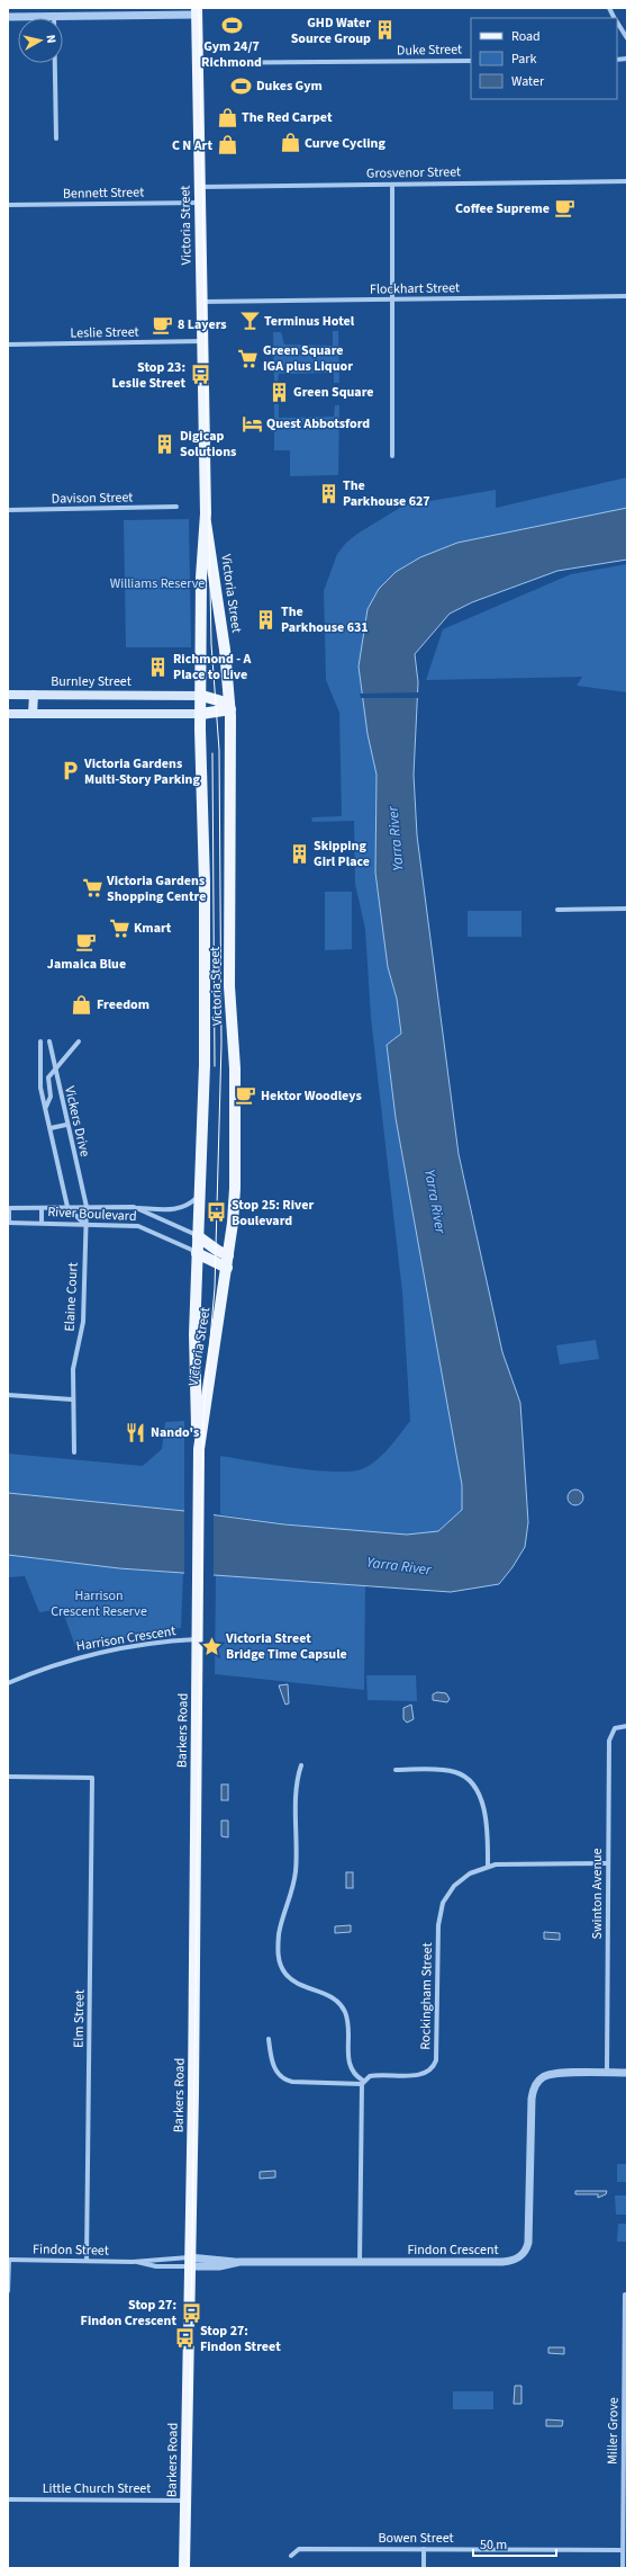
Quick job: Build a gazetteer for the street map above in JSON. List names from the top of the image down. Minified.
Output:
{"streets":{"main road":["Victoria Street","Burnley Street","Barkers Road"],"street":["Duke Street","Grosvenor Street","Bennett Street","Flockhart Street","Leslie Street","Davison Street","Vickers Drive","River Boulevard","Elaine Court","Harrison Crescent","Swinton Avenue","Rockingham Street","Elm Street","Findon Street","Findon Crescent","Miller Grove","Little Church Street","Bowen Street"]},"crossings":[["Duke Street","Victoria Street"],["Grosvenor Street","Victoria Street"],["Bennett Street","Victoria Street"],["Victoria Street","Flockhart Street"],["Victoria Street","Leslie Street"],["Victoria Street","Burnley Street"],["Victoria Street","River Boulevard"],["Victoria Street","Barkers Road"],["Vickers Drive","River Boulevard"],["Vickers Drive","Elaine Court"],["River Boulevard","Elaine Court"],["Harrison Crescent","Barkers Road"],["Barkers Road","Findon Street"],["Barkers Road","Findon Crescent"],["Barkers Road","Little Church Street"],["Swinton Avenue","Rockingham Street"],["Swinton Avenue","Findon Crescent"],["Elm Street","Findon Street"],["Findon Street","Findon Crescent"],["Miller Grove","Bowen Street"]],"water":["Yarra River"],"parks":["Williams Reserve","Harrison Crescent Reserve"],"places":{"sports":["Gym 24/7 Richmond","Dukes Gym"],"building":["GHD Water Source Group","Green Square","Digicap Solutions","The Parkhouse 627","The Parkhouse 631","Richmond - A Place to Live","Skipping Girl Place"],"shop":["The Red Carpet","Curve Cycling","C N Art","Freedom"],"cafe":["Coffee Supreme","8 Layers","Jamaica Blue","Hektor Woodleys"],"bar":["Terminus Hotel"],"supermarket":["Green Square IGA plus Liquor","Victoria Gardens Shopping Centre","Kmart"],"bus stop":["Stop 23: Leslie Street","Stop 25: River Boulevard","Stop 27: Findon Crescent","Stop 27: Findon Street"],"hotel":["Quest Abbotsford"],"parking":["Victoria Gardens Multi-Story Parking"],"restaurant":["Nando's"],"place":["Victoria Street Bridge Time Capsule"]},"legend":["Road","Park","Water"],"scale_bar":"50 m","north":"right"}
